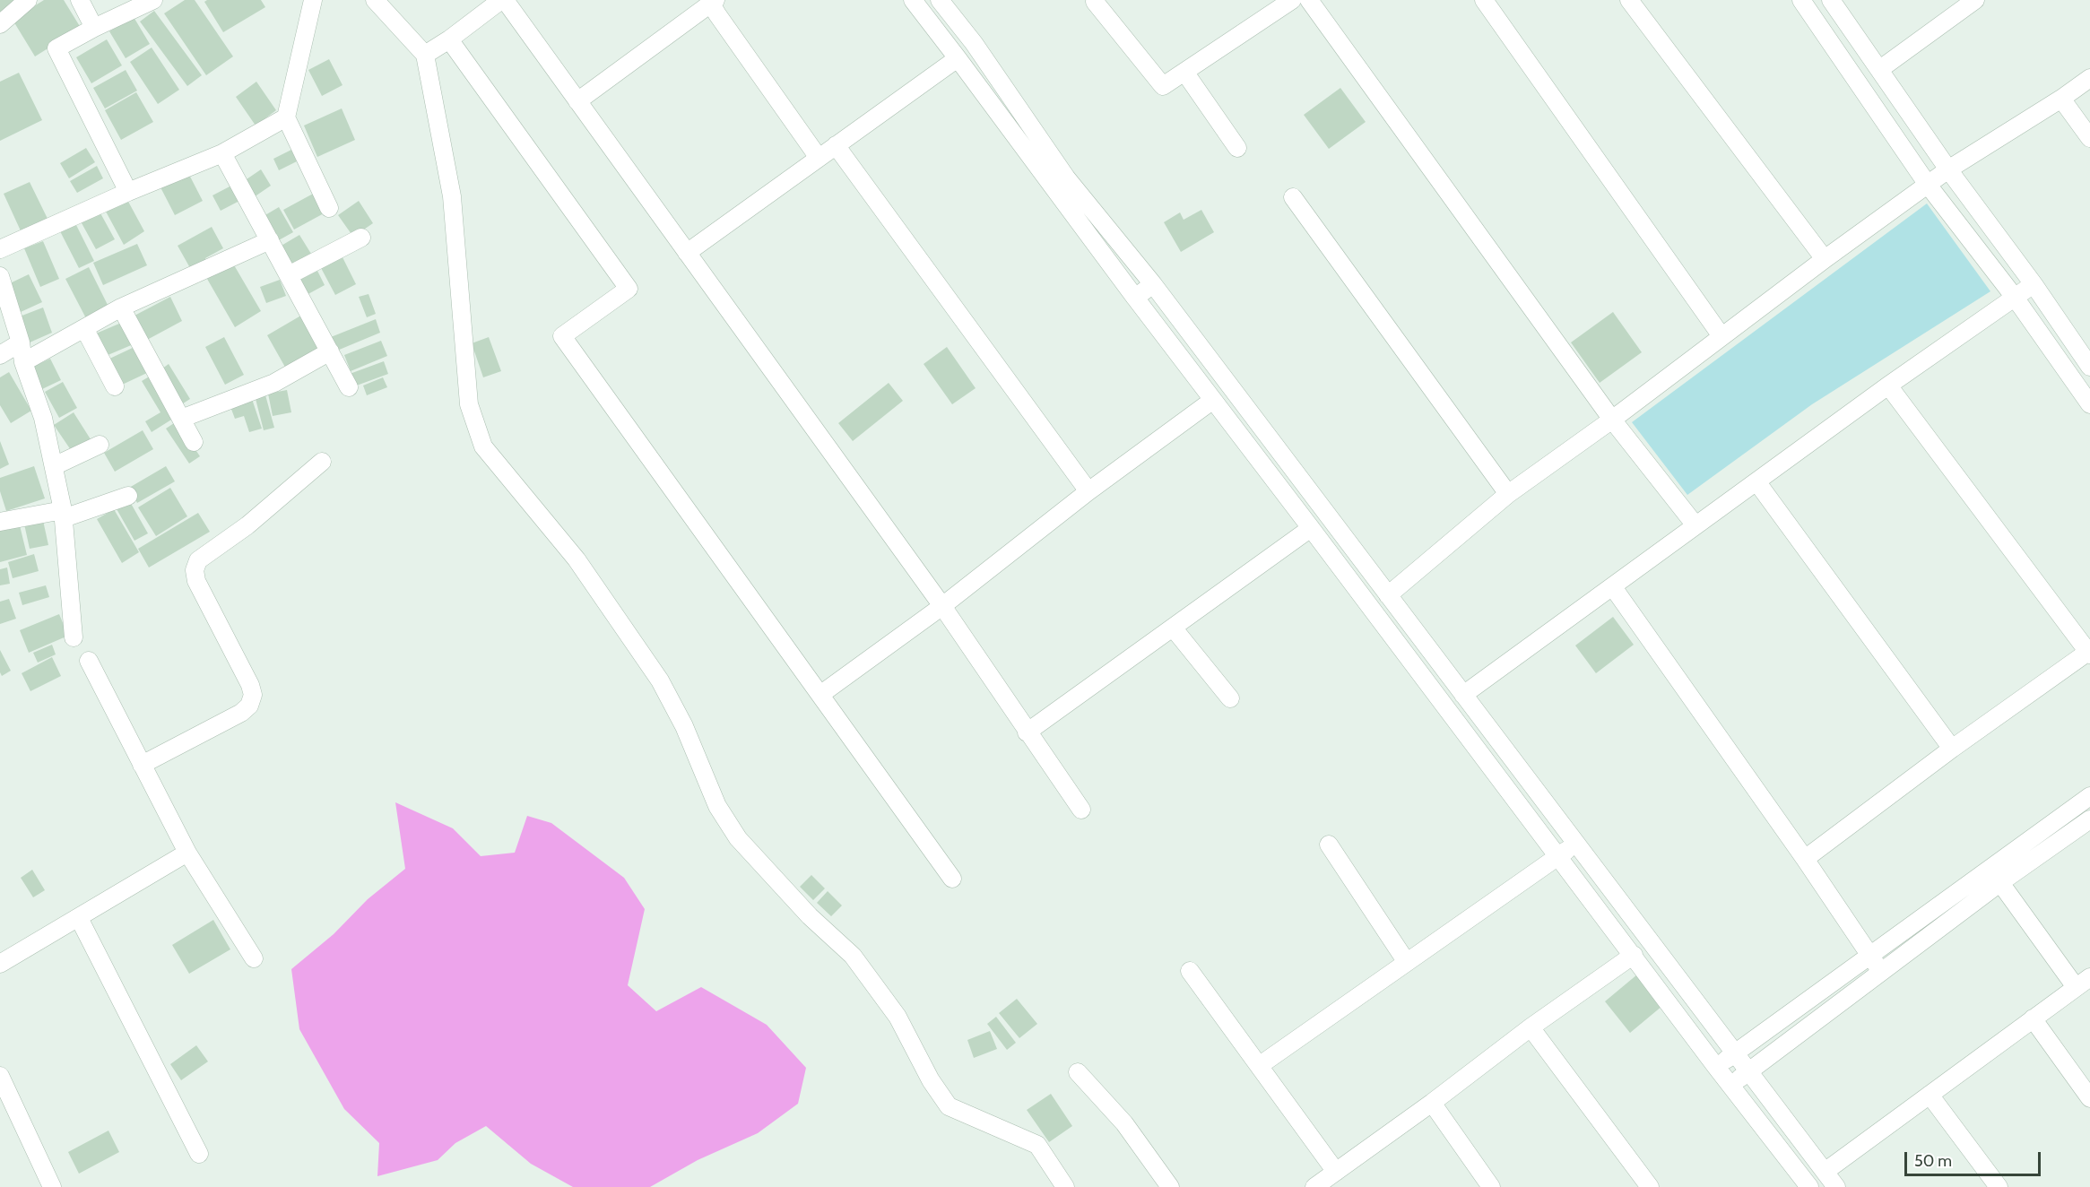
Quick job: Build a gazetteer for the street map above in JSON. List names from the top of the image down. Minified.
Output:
{"scale_bar":"50 m"}
